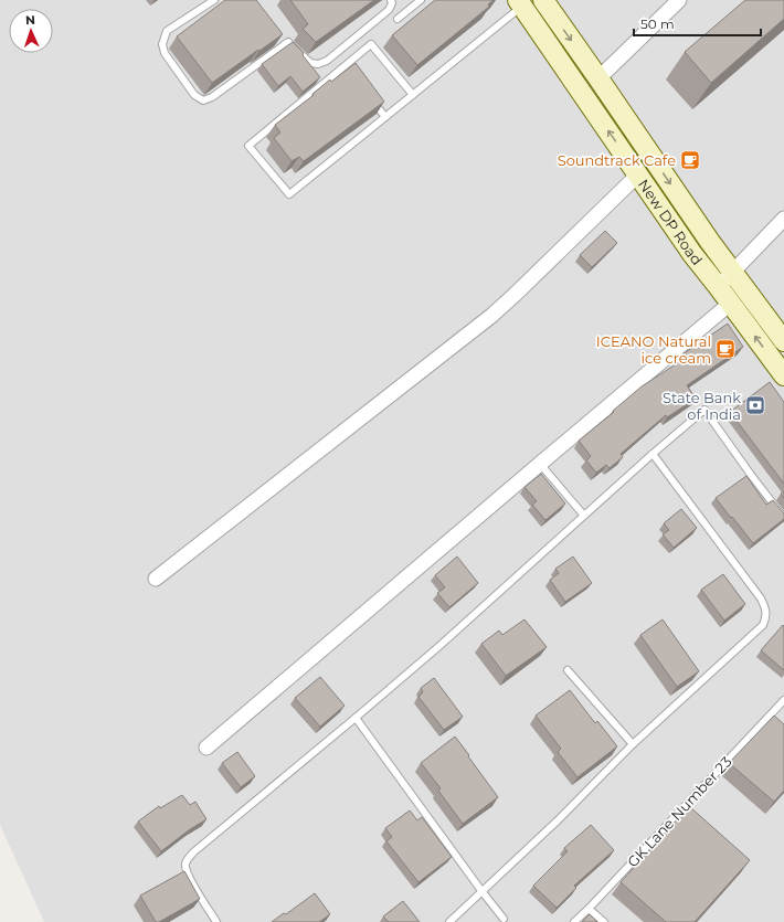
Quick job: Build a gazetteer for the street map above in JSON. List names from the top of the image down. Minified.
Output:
{"streets":{"main road":["New DP Road"],"lane":["GK Lane Number 23"]},"places":{"cafe":["Soundtrack Cafe","ICEANO Natural ice cream"],"bank":["State Bank of India"]},"scale_bar":"50 m","north":"top"}
